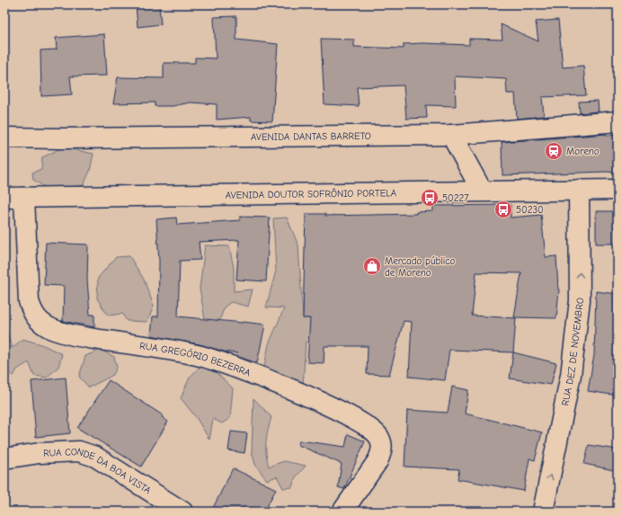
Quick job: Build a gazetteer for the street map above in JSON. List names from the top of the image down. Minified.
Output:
{"streets":{"street":["AVENIDA DANTAS BARRETO","AVENIDA DOUTOR SOFRÔNIO PORTELA","RUA DEZ DE NOVEMBRO","RUA GREGÓRIO BEZERRA","RUA CONDE DA BOA VISTA"]},"crossings":[["AVENIDA DOUTOR SOFRÔNIO PORTELA","RUA DEZ DE NOVEMBRO"],["AVENIDA DOUTOR SOFRÔNIO PORTELA","RUA GREGÓRIO BEZERRA"]],"one_way":["RUA DEZ DE NOVEMBRO"],"places":{"station":["Moreno"],"bus stop":["50227","50230"],"shop":["Mercado público de Moreno"]}}
